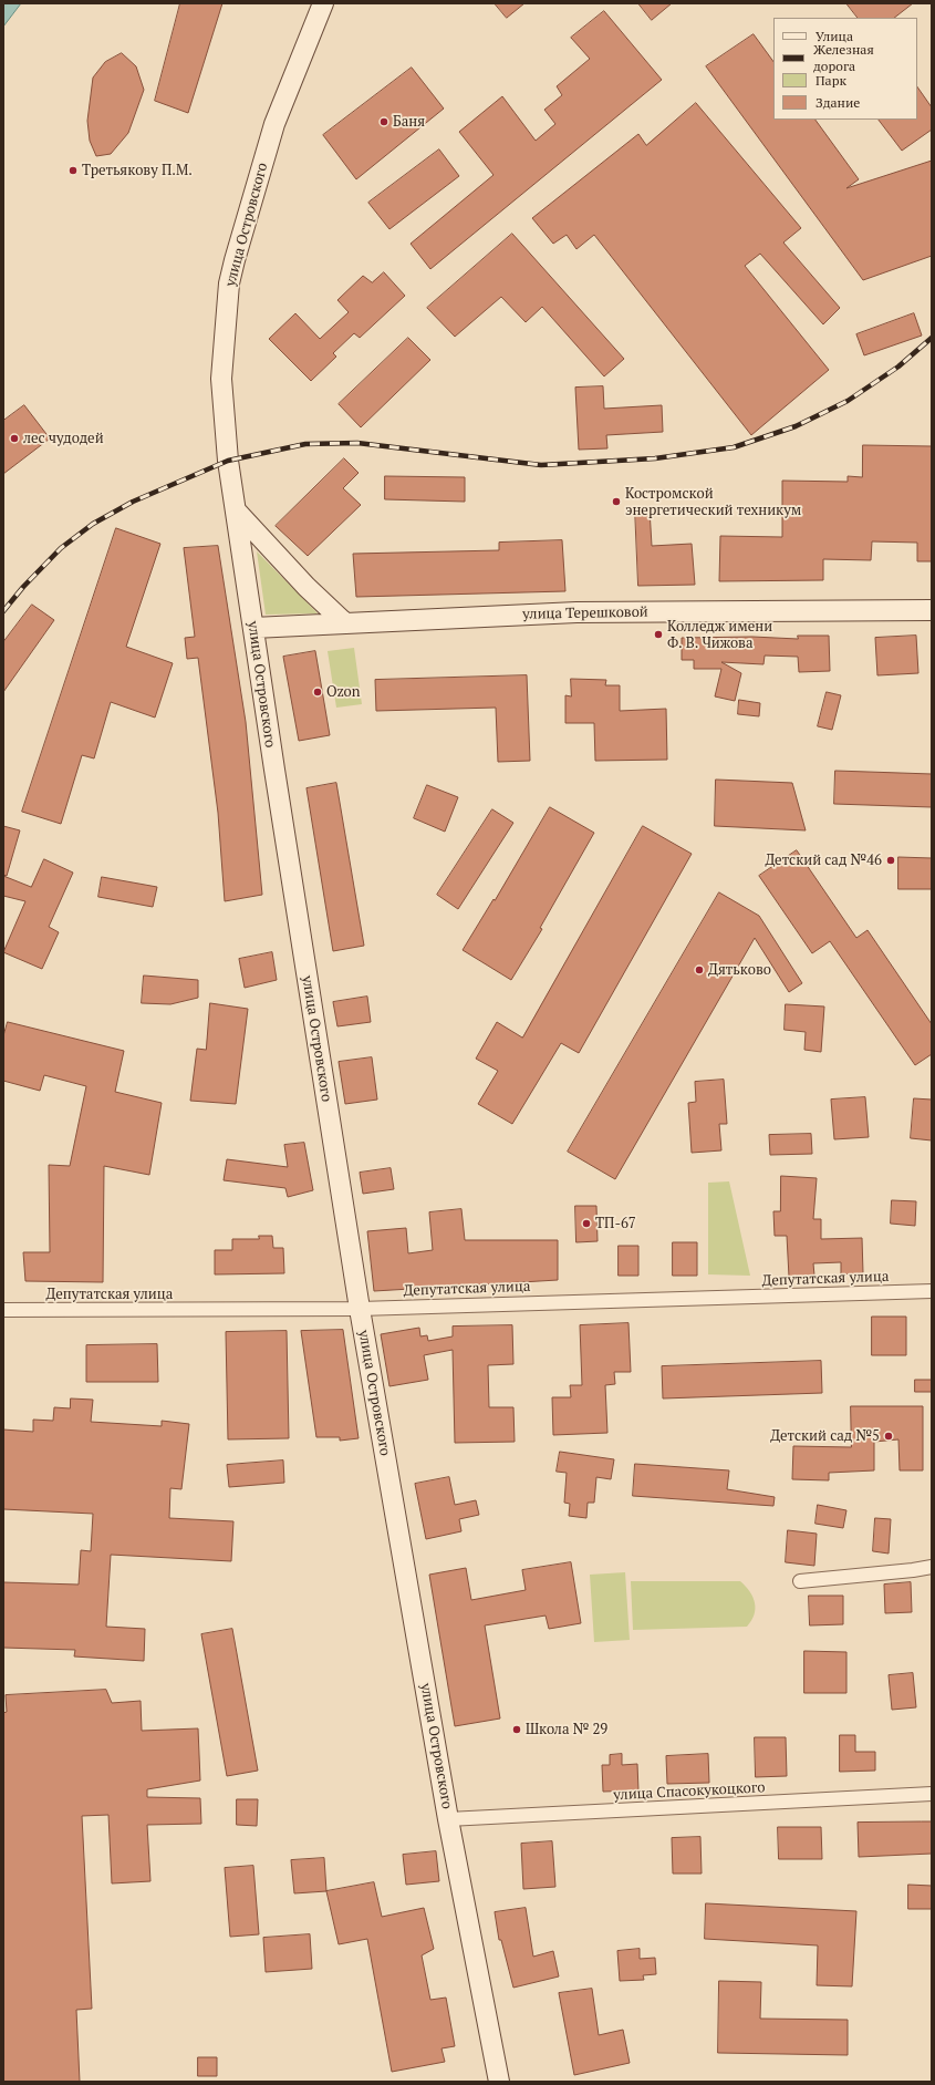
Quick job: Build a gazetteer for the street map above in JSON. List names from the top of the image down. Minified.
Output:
{"streets":{"main road":["улица Островского","улица Терешковой"],"street":["Депутатская улица","улица Спасокукоцкого"]},"crossings":[["улица Островского","улица Терешковой"],["улица Островского","Депутатская улица"],["улица Островского","улица Спасокукоцкого"]],"places":["Баня","Третьякову П.М.","лес чудодей","Костромской энергетический техникум","Колледж имени Ф. В. Чижова","Ozon","Детский сад №46","Дятьково","ТП-67","Детский сад №5","Школа № 29"],"legend":["Улица","Железная дорога","Парк","Здание"]}
